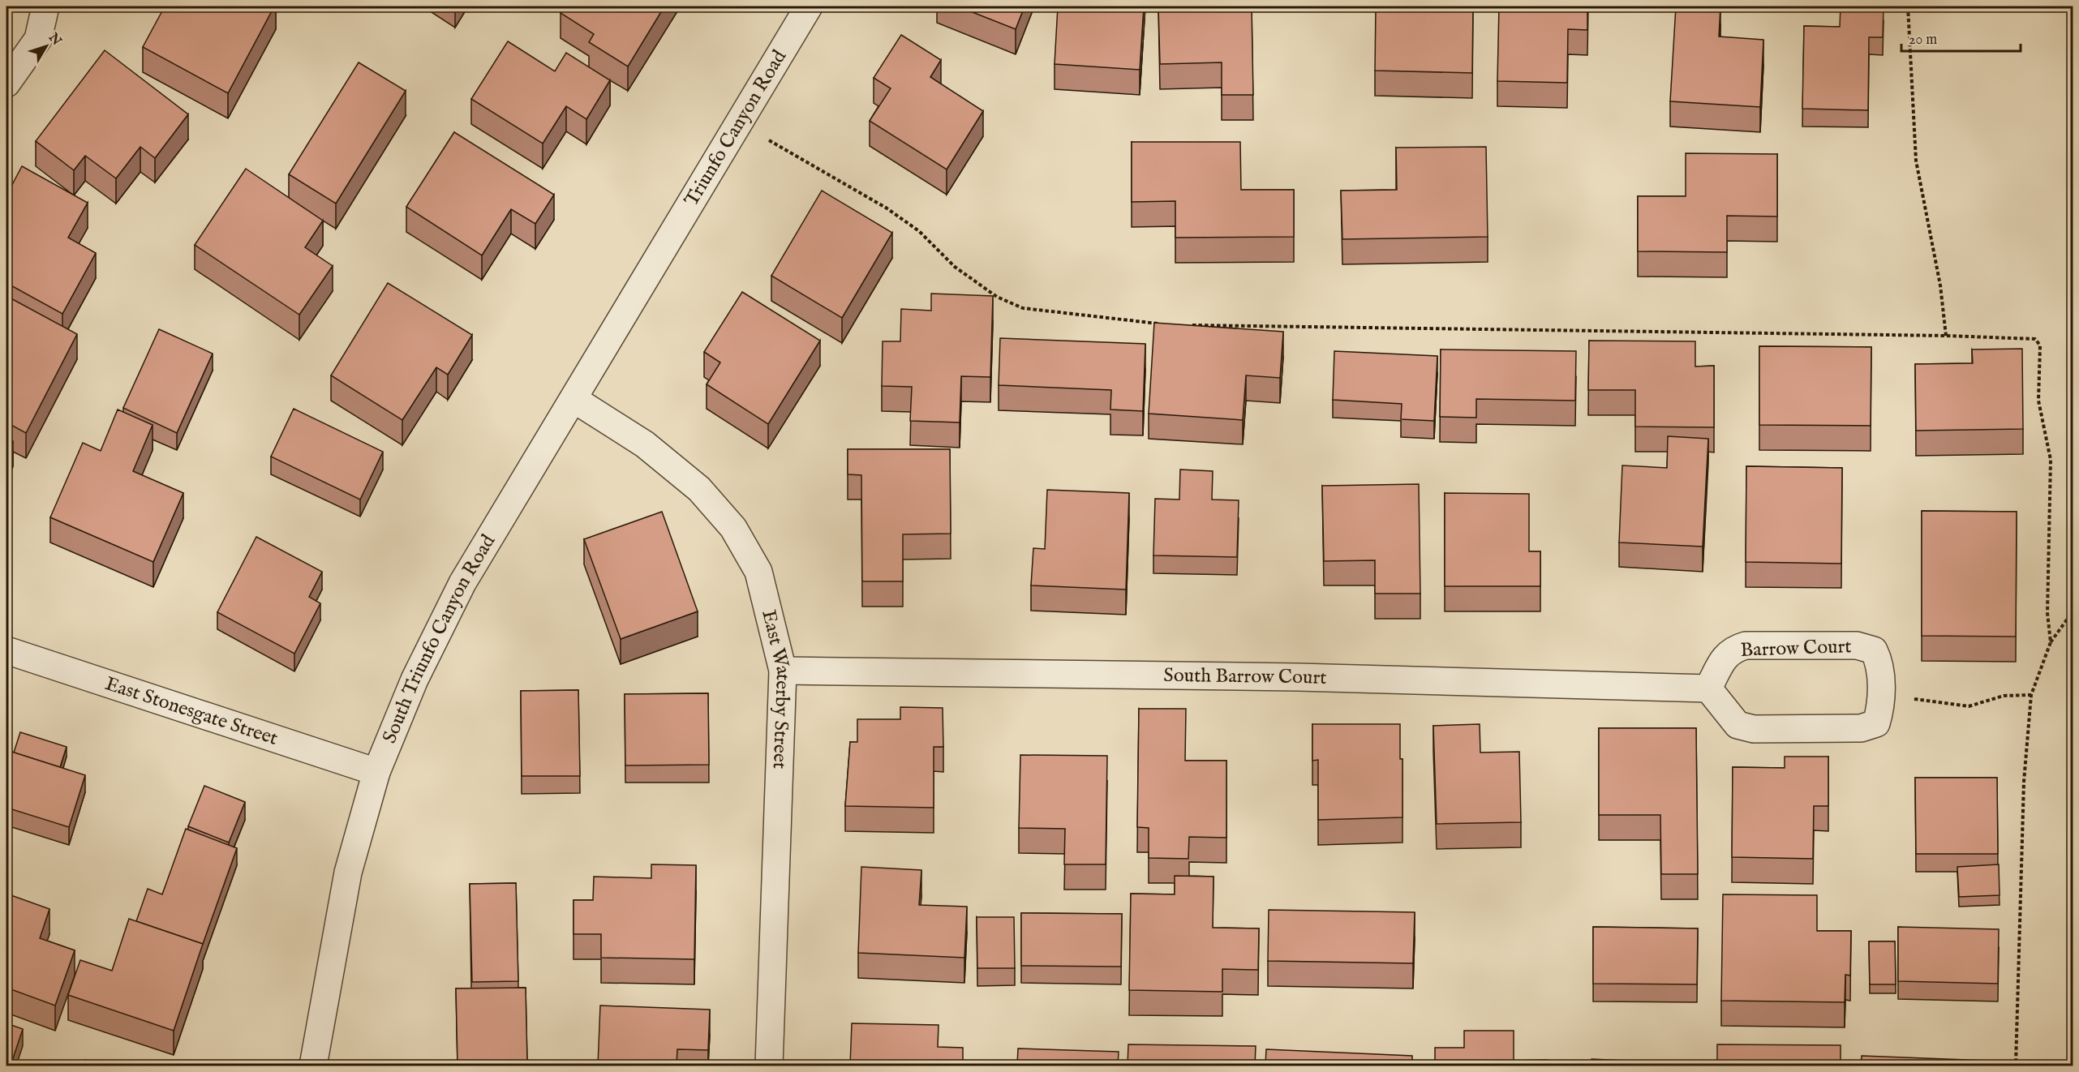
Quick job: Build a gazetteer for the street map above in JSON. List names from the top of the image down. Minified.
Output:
{"streets":{"street":["Triunfo Canyon Road","South Triunfo Canyon Road","Barrow Court","South Barrow Court","East Waterby Street","East Stonesgate Street"]},"crossings":[["Triunfo Canyon Road","South Triunfo Canyon Road"],["South Triunfo Canyon Road","East Waterby Street"],["South Triunfo Canyon Road","East Stonesgate Street"],["Barrow Court","South Barrow Court"],["South Barrow Court","East Waterby Street"]],"scale_bar":"20 m","north":"top right"}
